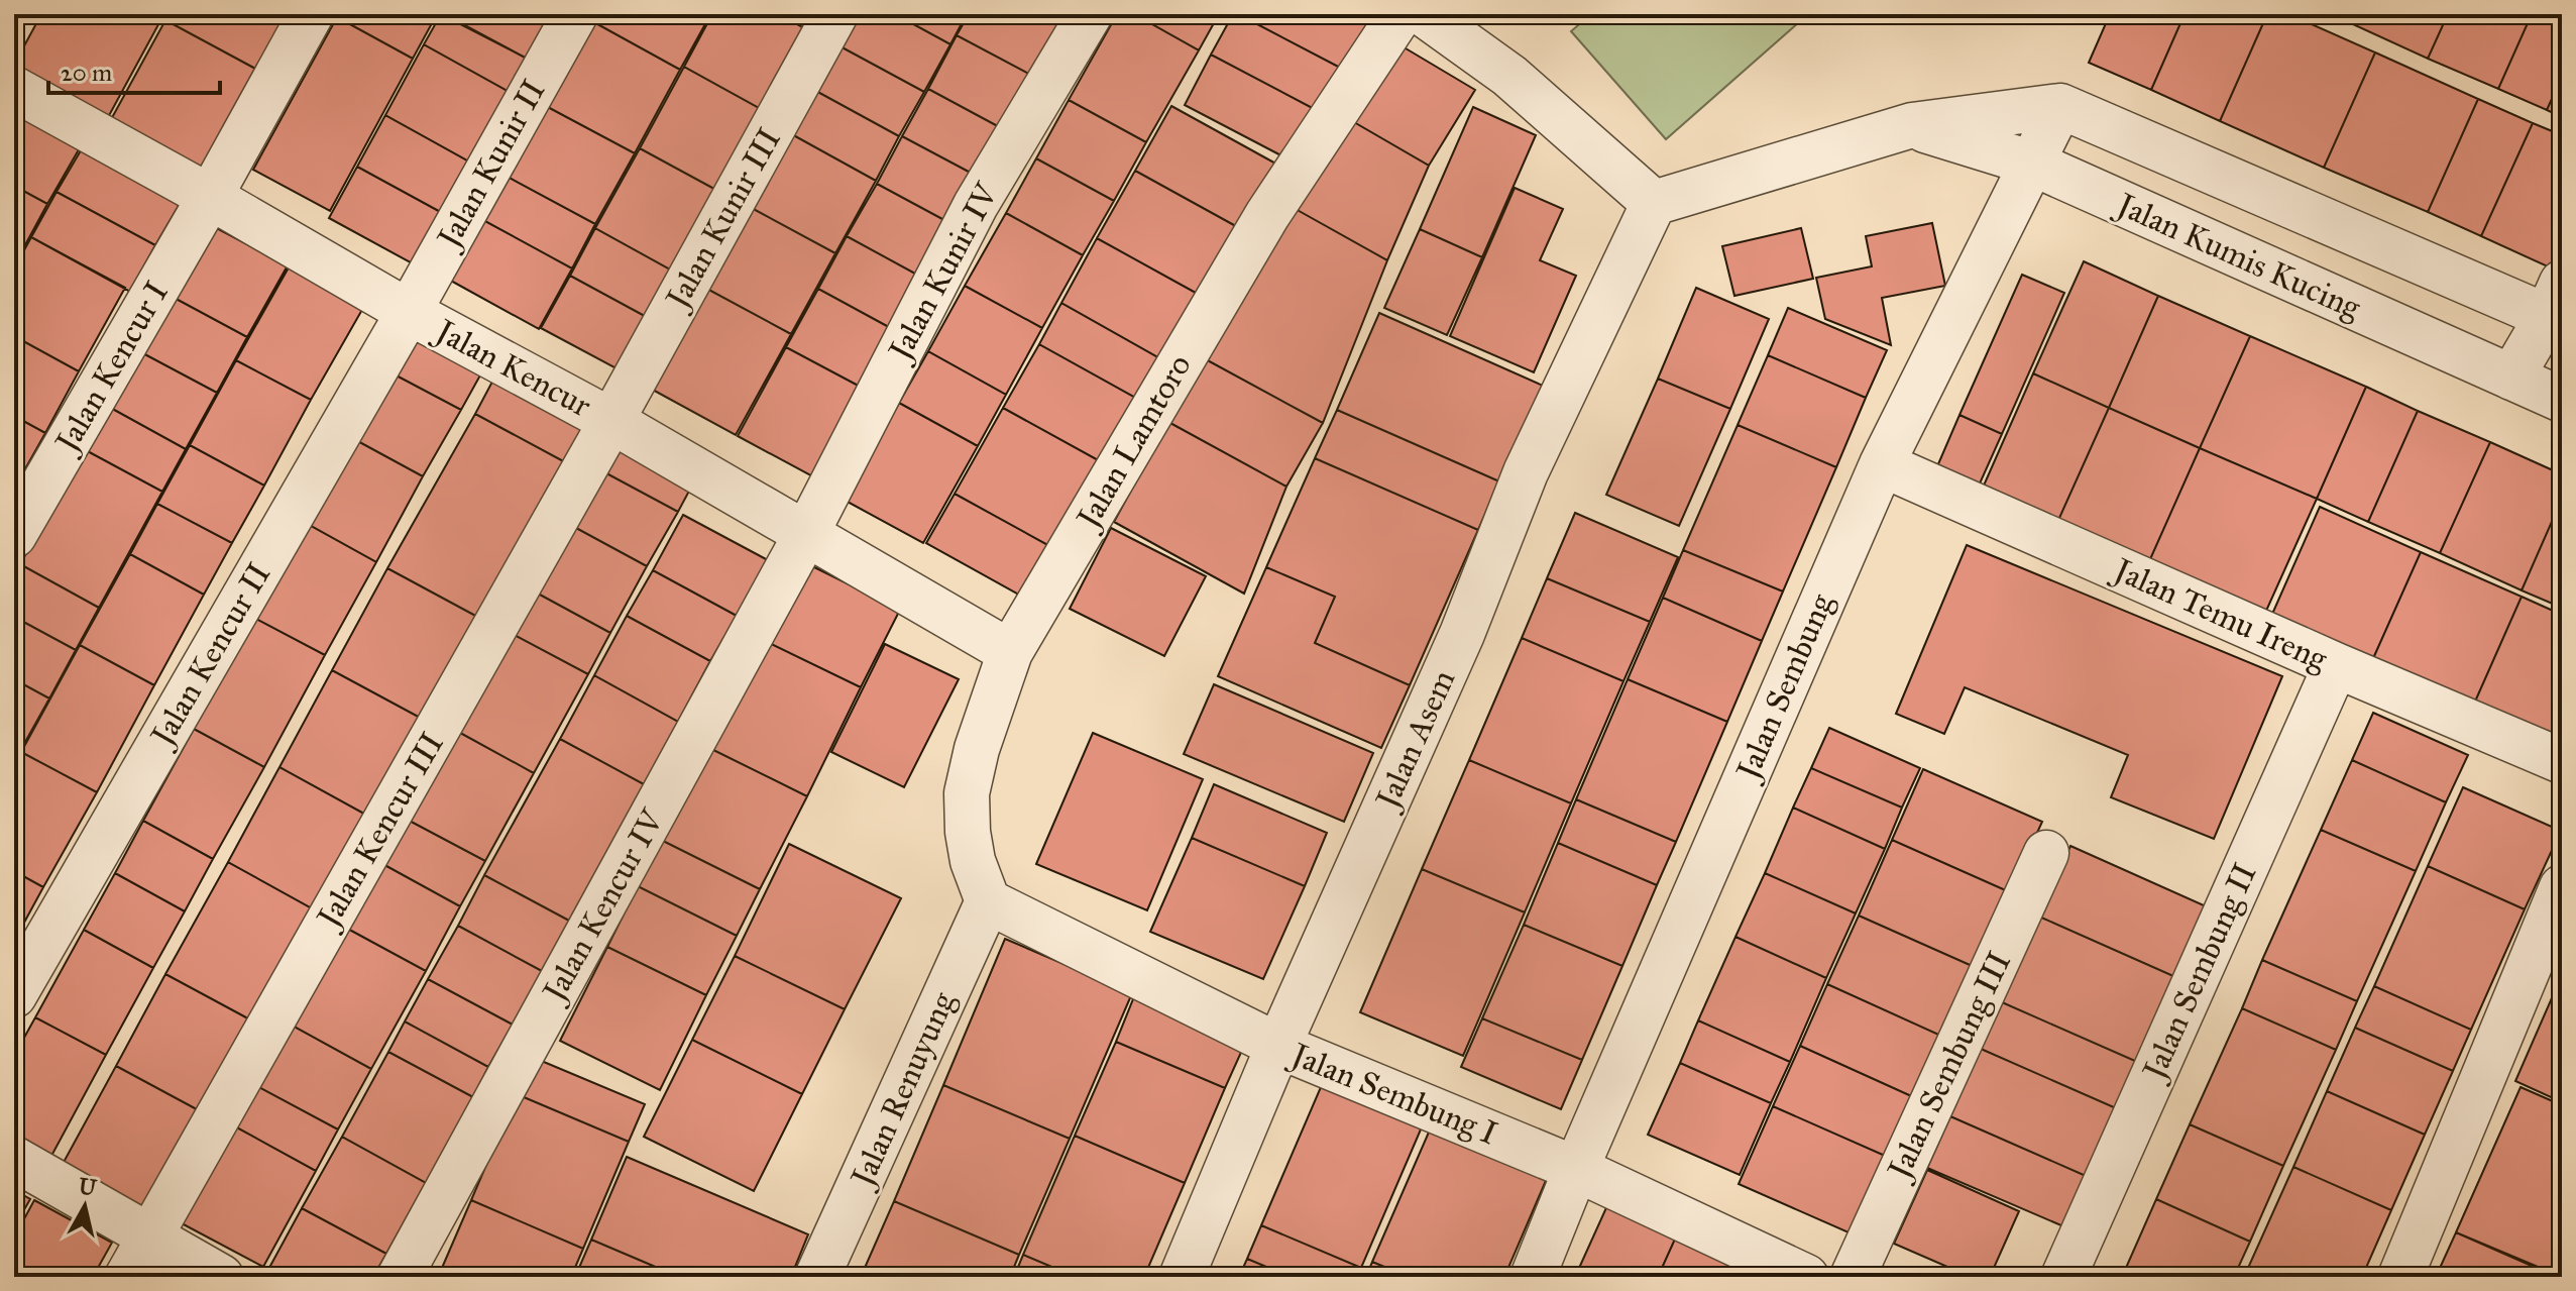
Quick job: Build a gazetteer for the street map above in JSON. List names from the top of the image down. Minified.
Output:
{"streets":{"street":["Jalan Kunir II","Jalan Kunir III","Jalan Kumis Kucing","Jalan Kunir IV","Jalan Kencur I","Jalan Kencur","Jalan Lamtoro","Jalan Temu Ireng","Jalan Kencur II","Jalan Sembung","Jalan Asem","Jalan Kencur III","Jalan Kencur IV","Jalan Sembung II","Jalan Sembung III","Jalan Renuyung","Jalan Sembung I"]},"crossings":[["Jalan Kunir II","Jalan Kencur"],["Jalan Kunir II","Jalan Kencur II"],["Jalan Kunir III","Jalan Kencur"],["Jalan Kunir III","Jalan Kencur III"],["Jalan Kumis Kucing","Jalan Sembung"],["Jalan Kunir IV","Jalan Kencur"],["Jalan Kunir IV","Jalan Kencur IV"],["Jalan Kencur I","Jalan Kencur"],["Jalan Kencur","Jalan Lamtoro"],["Jalan Kencur","Jalan Kencur II"],["Jalan Kencur","Jalan Kencur III"],["Jalan Kencur","Jalan Kencur IV"],["Jalan Lamtoro","Jalan Renuyung"],["Jalan Lamtoro","Jalan Sembung I"],["Jalan Temu Ireng","Jalan Sembung"],["Jalan Temu Ireng","Jalan Sembung II"],["Jalan Sembung","Jalan Sembung I"],["Jalan Asem","Jalan Sembung I"],["Jalan Renuyung","Jalan Sembung I"]],"scale_bar":"20 m","north":"top"}
